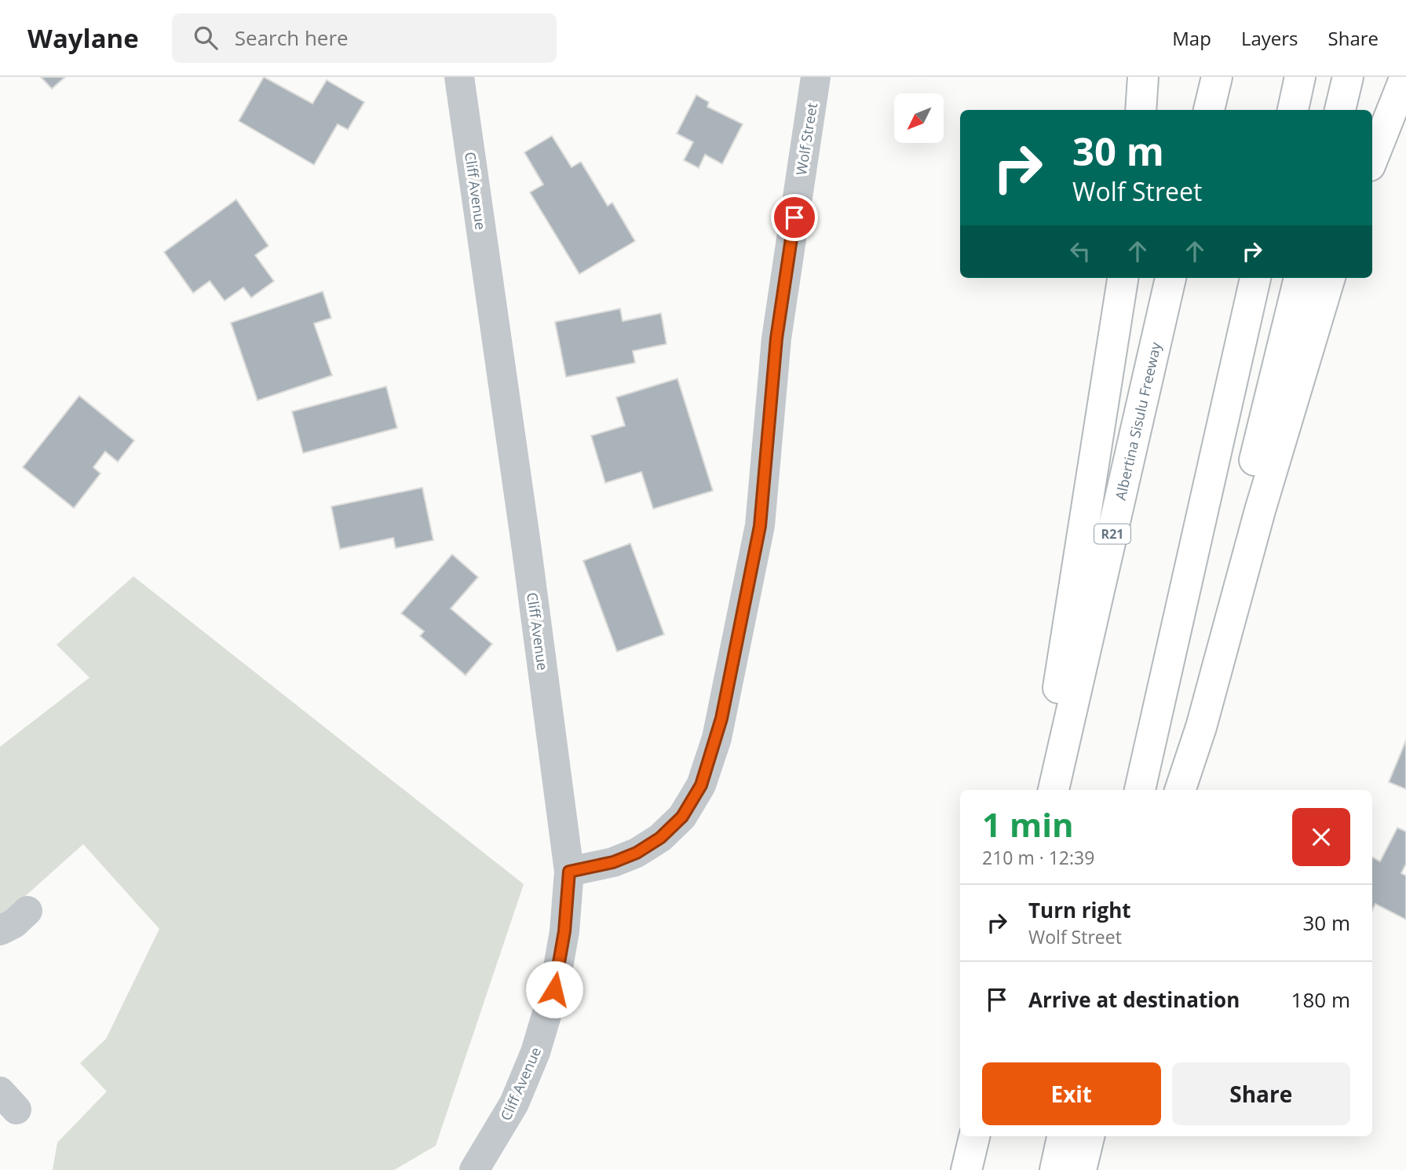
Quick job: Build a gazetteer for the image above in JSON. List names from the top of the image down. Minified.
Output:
{"streets":{"highway":["Albertina Sisulu Freeway","R21"],"street":["Wolf Street","Cliff Avenue"]},"crossings":[["Wolf Street","Cliff Avenue"]],"north":"bottom left","page":{"header":"Waylane","search":"Search here","nav":["Map","Layers","Share"],"turn":["30 m","Wolf Street"],"heading":["1 min","210 m · 12:39"],"list":[{"name":"Turn right","note":"Wolf Street","value":"30 m"},{"name":"Arrive at destination","value":"180 m"}],"buttons":["Exit","Share"]}}
